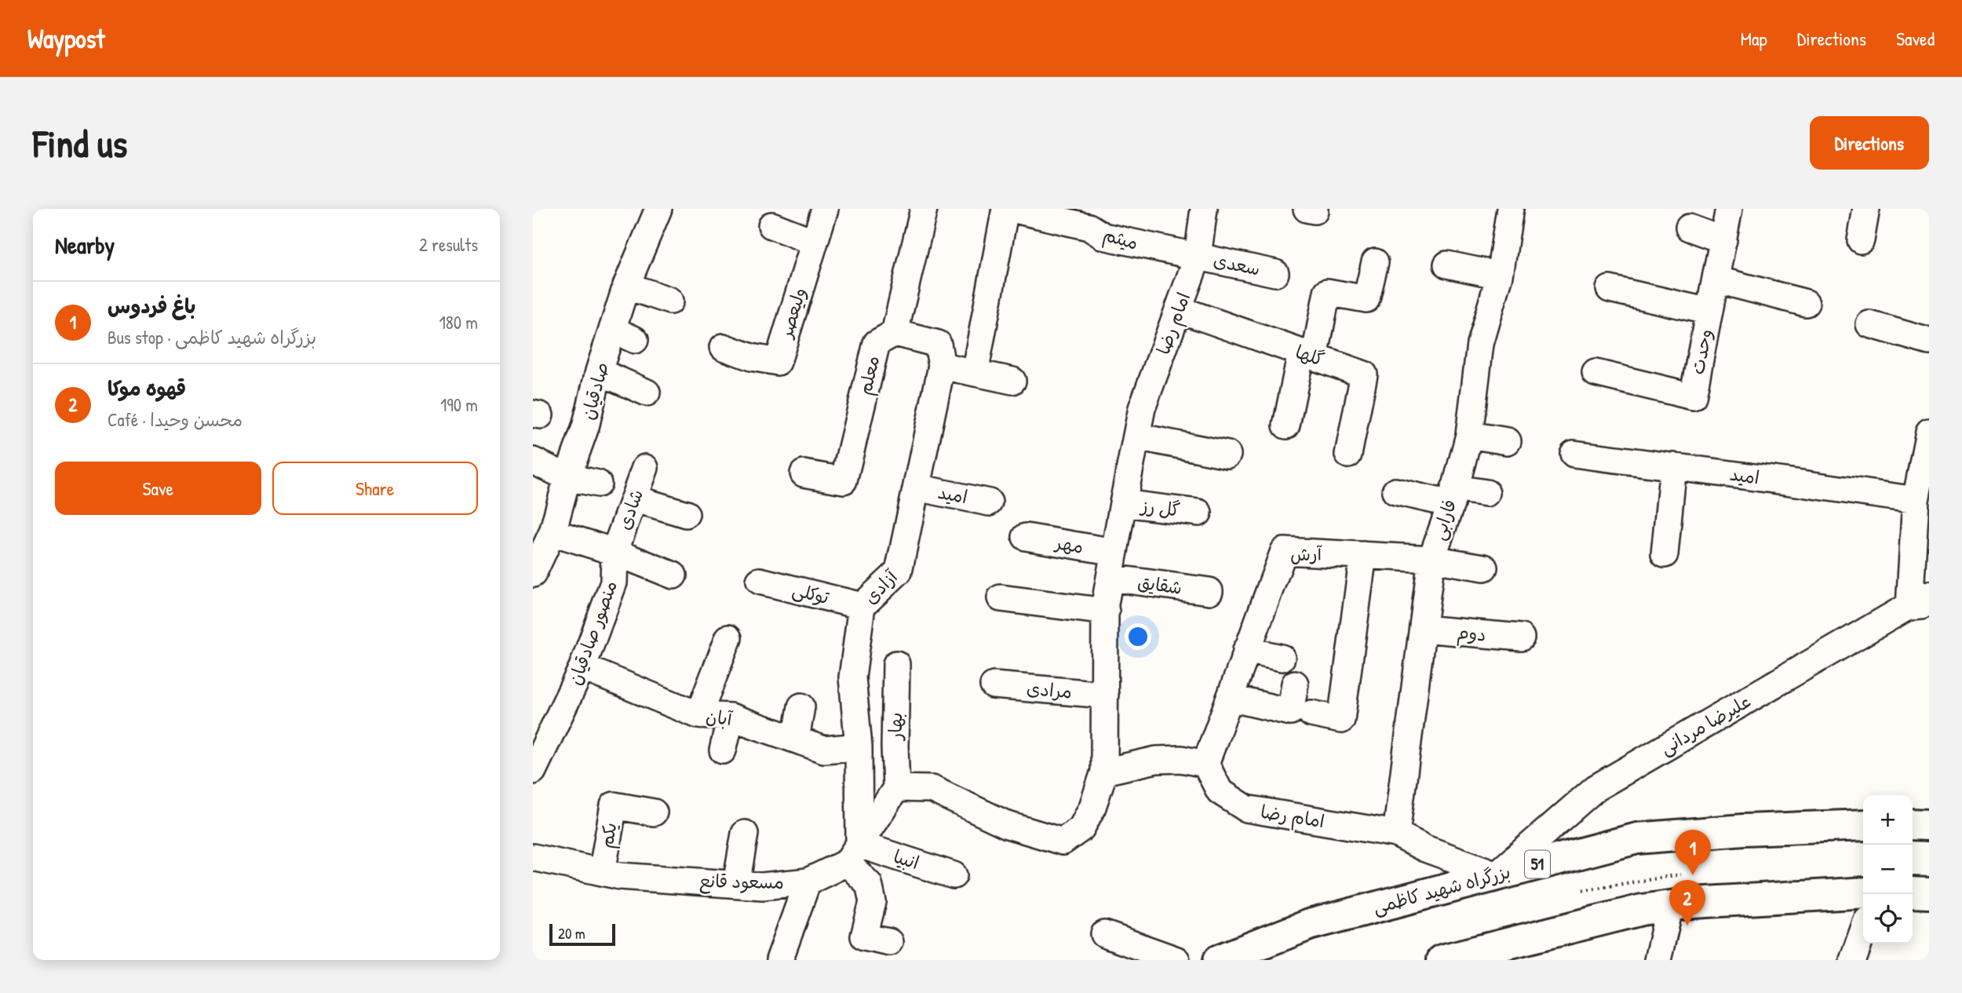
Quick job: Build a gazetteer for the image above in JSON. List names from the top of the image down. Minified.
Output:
{"streets":{"highway":["51","بزرگراه شهید کاظمی"],"street":["میثم","سعدی","ولیعصر","امام رضا","وحدت","گلها","معلم","صادقیان","امید","گل رز","شادی","فارابی","مهر","آرش","شقایق","آزادی","توکلی","منصور صادقیان","دوم","مرادی","آبان","علیرضا مردانی","بهار","یکم","انبیا","مسعود قانع"]},"crossings":[["میثم","سعدی"],["میثم","امام رضا"],["سعدی","امام رضا"],["امام رضا","گلها"],["امام رضا","گل رز"],["امام رضا","فارابی"],["امام رضا","مهر"],["امام رضا","آرش"],["امام رضا","شقایق"],["امام رضا","مرادی"],["امام رضا","علیرضا مردانی"],["امام رضا","بهار"],["امام رضا","بزرگراه شهید کاظمی"],["امید","آزادی"],["شادی","منصور صادقیان"],["فارابی","آرش"],["فارابی","دوم"],["آزادی","توکلی"],["آزادی","آبان"],["آزادی","انبیا"],["آزادی","مسعود قانع"],["منصور صادقیان","آبان"],["علیرضا مردانی","بزرگراه شهید کاظمی"],["یکم","مسعود قانع"],["انبیا","مسعود قانع"]],"scale_bar":"20 m","page":{"header":"Waypost","nav":["Map","Directions","Saved"],"buttons":["Directions",["Save","Share"]],"title":"Find us","heading":["Nearby","2 results"],"list":[{"mark":"1","name":"باغ فردوس","note":"Bus stop · بزرگراه شهید کاظمی","value":"180 m"},{"mark":"2","name":"قهوه موکا","note":"Café · محسن وحیدا","value":"190 m"}],"map_buttons":["+","−"],"pins":["1","2"],"scale":"20 m"}}
